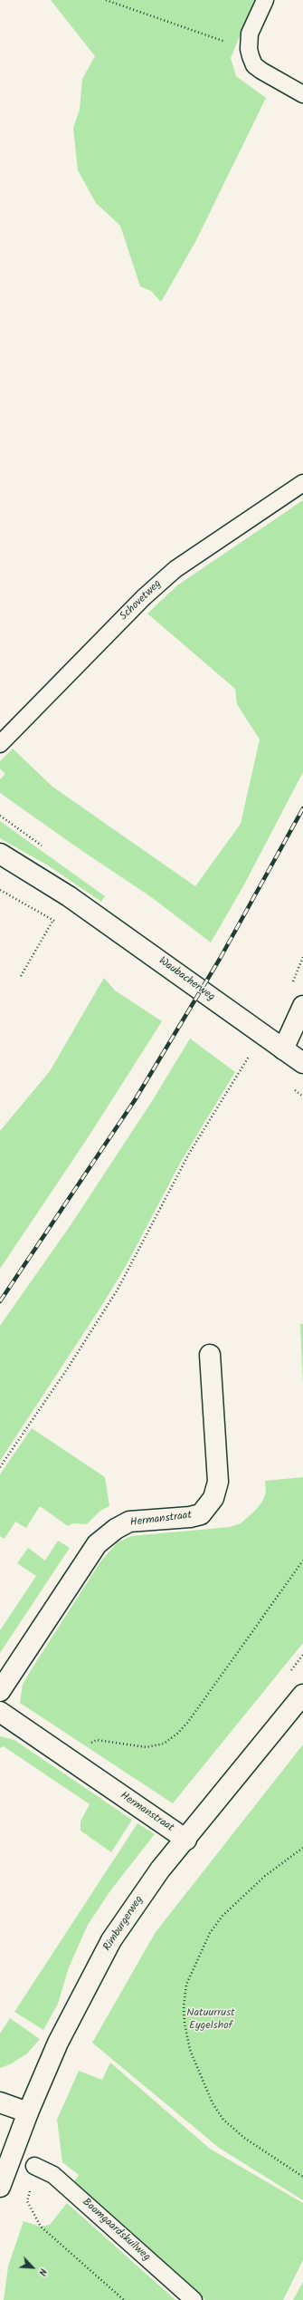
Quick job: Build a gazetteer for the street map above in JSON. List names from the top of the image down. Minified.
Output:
{"streets":{"street":["Waubacherweg","Hermanstraat","Rimburgerweg"],"lane":["Schovetweg","Boomgaardskuilweg"]},"crossings":[["Hermanstraat","Rimburgerweg"]],"parks":["Natuurrust Eygelshof"],"north":"bottom right"}
